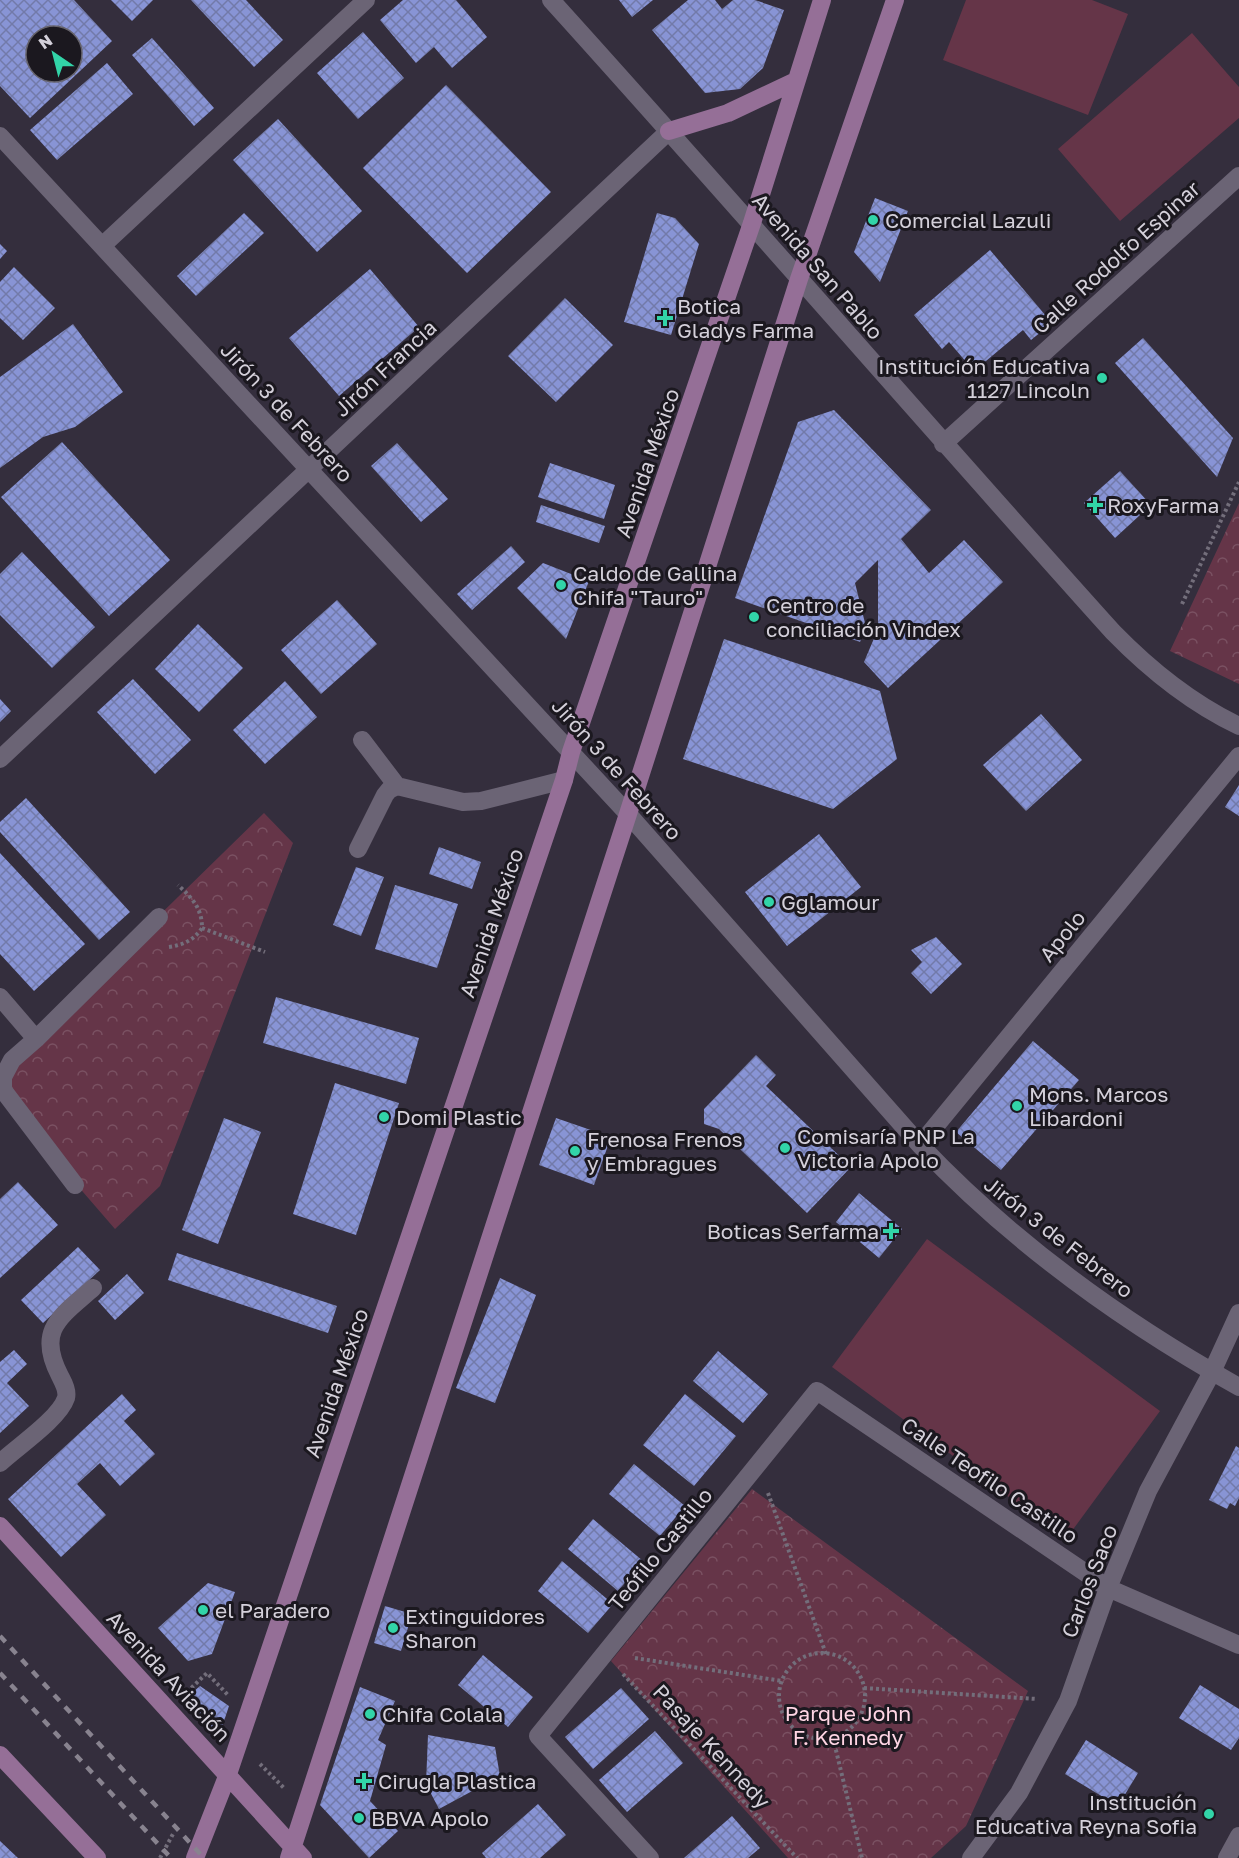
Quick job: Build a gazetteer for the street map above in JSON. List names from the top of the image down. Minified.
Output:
{"streets":{"main road":["Avenida México","Avenida Aviación"],"street":["Calle Rodolfo Espinar","Avenida San Pablo","Jirón Francia","Jirón 3 de Febrero","Apolo","Calle Teofilo Castillo","Teófilo Castillo","Carlos Saco"],"path":["Pasaje Kennedy"]},"crossings":[["Calle Rodolfo Espinar","Avenida San Pablo"],["Avenida San Pablo","Jirón Francia"],["Avenida San Pablo","Avenida México"],["Jirón Francia","Jirón 3 de Febrero"],["Jirón 3 de Febrero","Avenida México"],["Jirón 3 de Febrero","Apolo"],["Jirón 3 de Febrero","Carlos Saco"],["Avenida México","Avenida Aviación"],["Calle Teofilo Castillo","Teófilo Castillo"],["Calle Teofilo Castillo","Carlos Saco"],["Teófilo Castillo","Pasaje Kennedy"]],"parks":["Parque John F. Kennedy"],"places":{"other":["Comercial Lazuli","Institución Educativa 1127 Lincoln","Caldo de Gallina Chifa \"Tauro\"","Centro de conciliación Vindex","Gglamour","Mons. Marcos Libardoni","Domi Plastic","Comisaría PNP La Victoria Apolo","Frenosa Frenos y Embragues","el Paradero","Extinguidores Sharon","Chifa Colala","Institución Educativa Reyna Sofia","BBVA Apolo"],"health":["Botica Gladys Farma","RoxyFarma","Boticas Serfarma","Cirugla Plastica"]},"north":"top left"}
